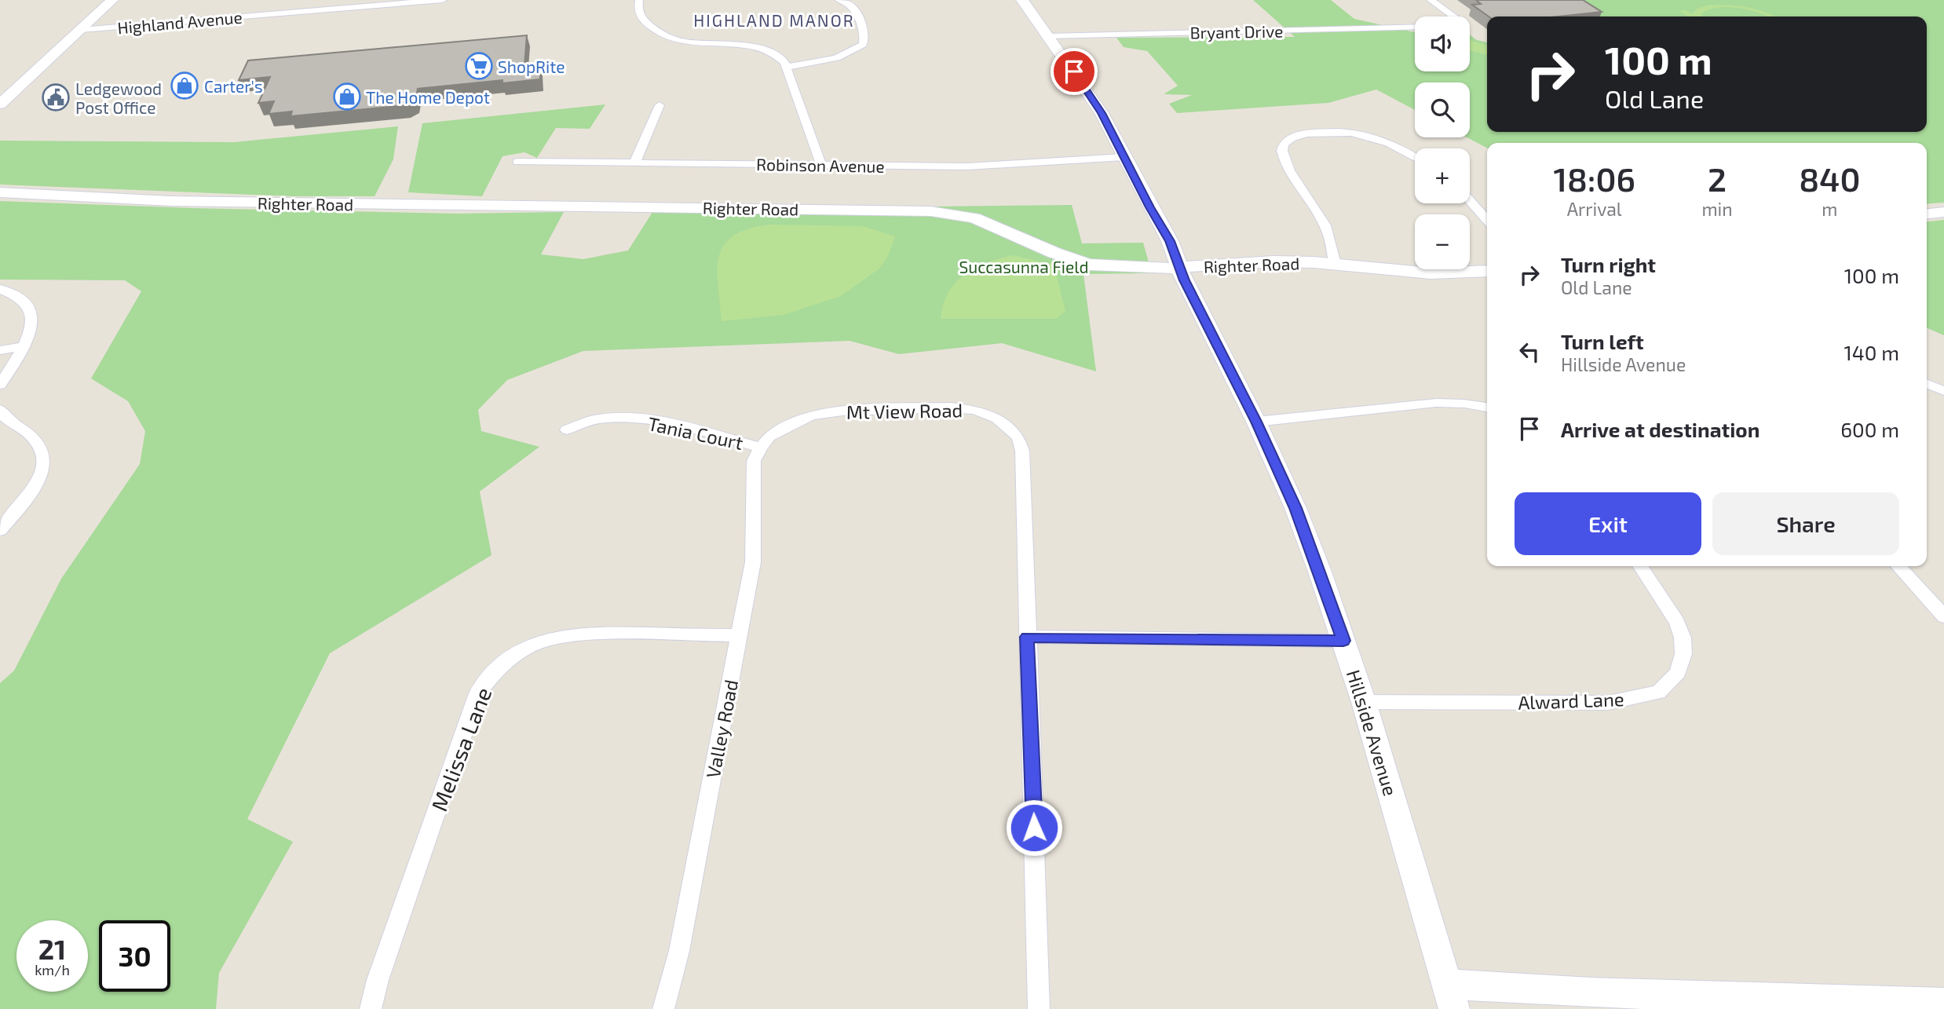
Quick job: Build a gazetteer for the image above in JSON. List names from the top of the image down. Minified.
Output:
{"streets":{"street":["Highland Avenue","Bryant Drive","Robinson Avenue","Righter Road","Mt View Road","Tania Court","Alward Lane","Valley Road","Hillside Avenue","Melissa Lane"]},"crossings":[["Bryant Drive","Hillside Avenue"],["Robinson Avenue","Hillside Avenue"],["Righter Road","Hillside Avenue"],["Mt View Road","Tania Court"],["Mt View Road","Valley Road"],["Tania Court","Valley Road"],["Alward Lane","Hillside Avenue"],["Valley Road","Melissa Lane"]],"districts":["HIGHLAND MANOR"],"parks":["Succasunna Field"],"places":{"supermarket":["ShopRite"],"shop":["Carter's","The Home Depot"],"public building":["Ledgewood Post Office"]},"page":{"map_buttons":["+","−"],"turn":["100 m","Old Lane"],"eta":["18:06","Arrival","2","min","840","m"],"list":[{"name":"Turn right","note":"Old Lane","value":"100 m"},{"name":"Turn left","note":"Hillside Avenue","value":"140 m"},{"name":"Arrive at destination","value":"600 m"}],"buttons":["Exit","Share"],"speed":"21 km/h","limit":"30"}}
